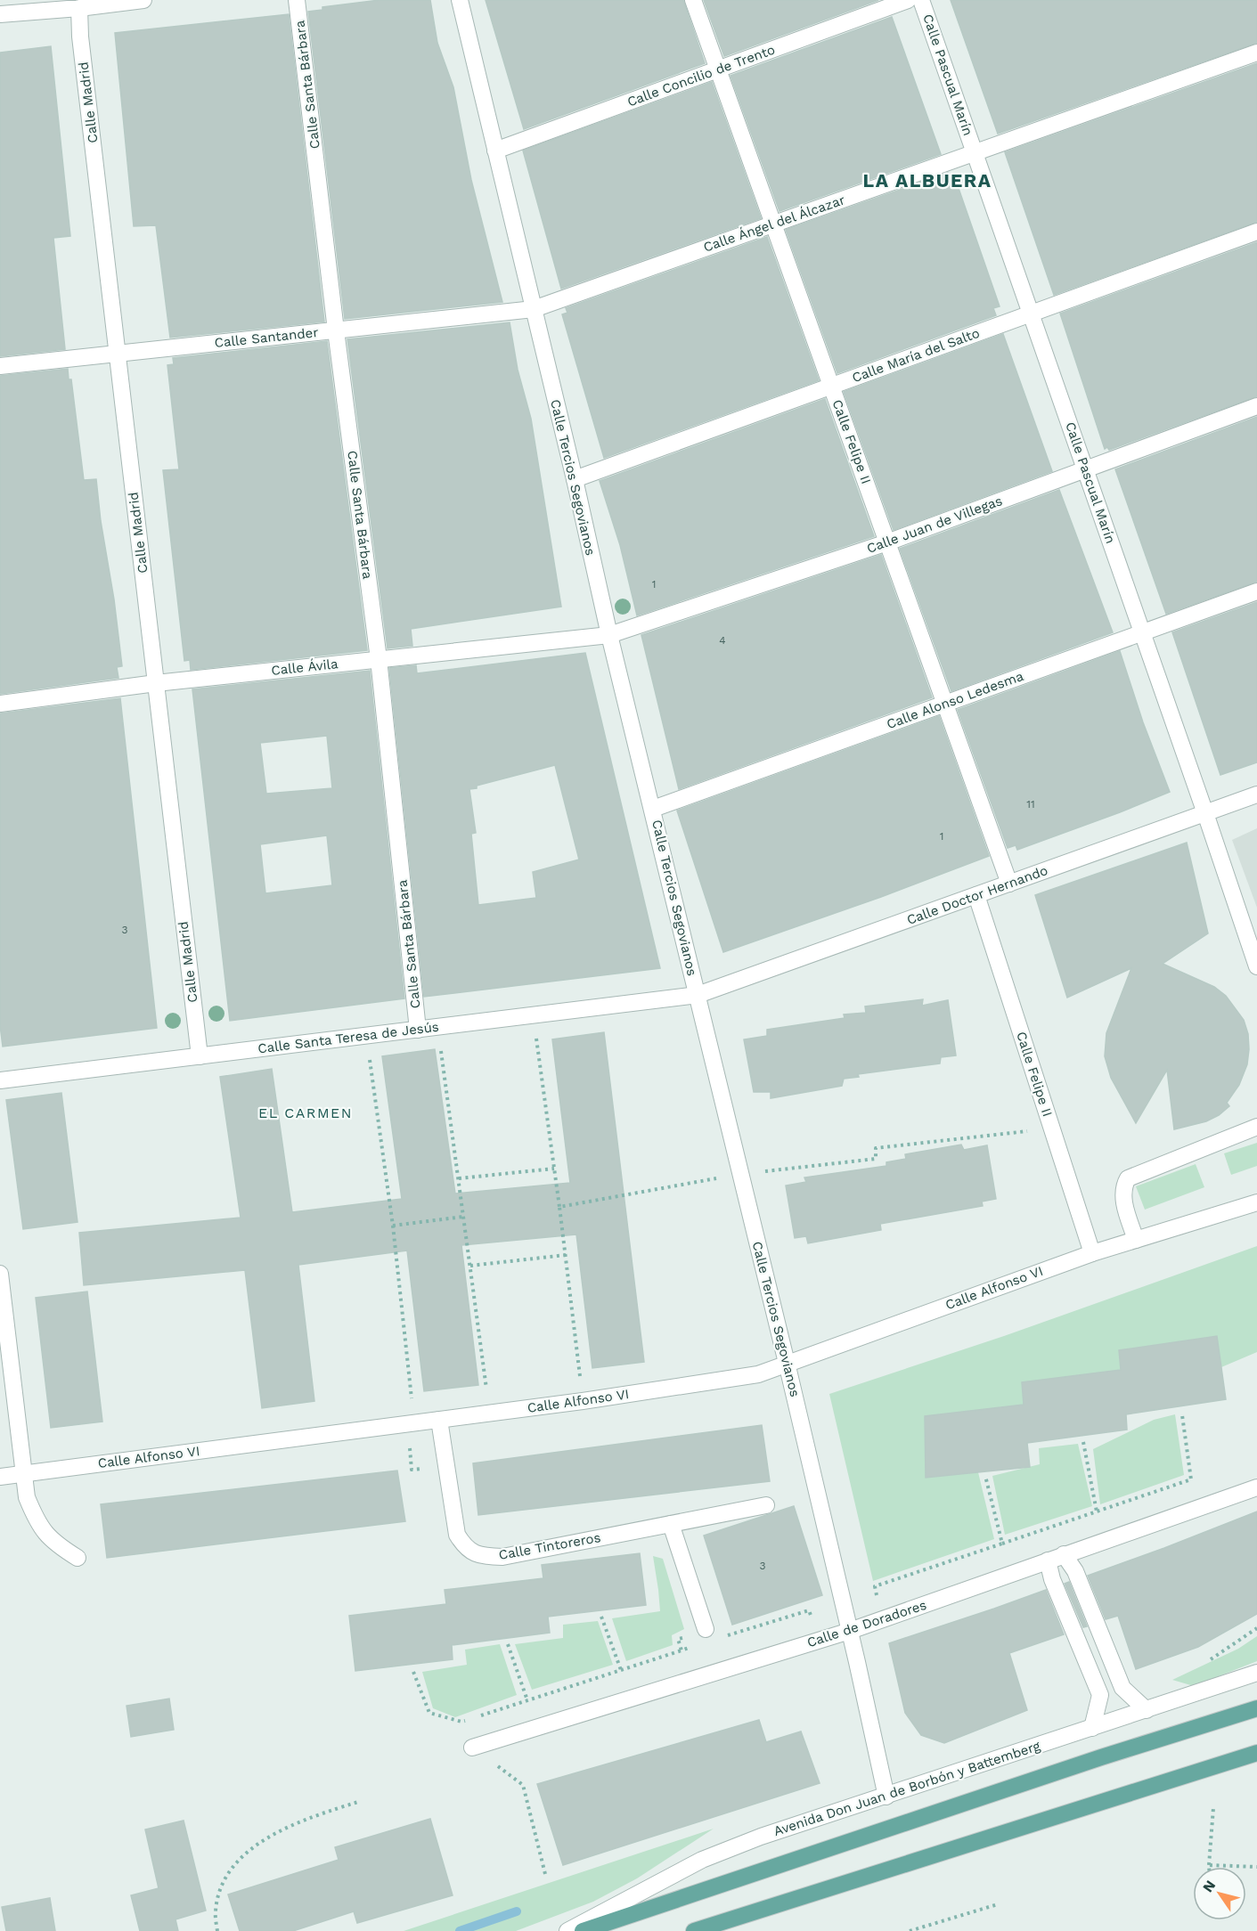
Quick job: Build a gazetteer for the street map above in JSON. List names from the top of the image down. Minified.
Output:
{"streets":{"street":["Calle Pascual Marín","Calle Concilio de Trento","Calle Santa Bárbara","Calle Madrid","Calle Ángel del Álcazar","Calle Santander","Calle María del Salto","Calle Felipe II","Calle Tercios Segovianos","Calle Juan de Villegas","Calle Ávila","Calle Alonso Ledesma","Calle Doctor Hernando","Calle Santa Teresa de Jesús","Calle Alfonso VI","Calle Tintoreros","Calle de Doradores","Avenida Don Juan de Borbón y Battemberg"]},"crossings":[["Calle Pascual Marín","Calle Ángel del Álcazar"],["Calle Pascual Marín","Calle María del Salto"],["Calle Pascual Marín","Calle Juan de Villegas"],["Calle Pascual Marín","Calle Alonso Ledesma"],["Calle Pascual Marín","Calle Doctor Hernando"],["Calle Concilio de Trento","Calle Felipe II"],["Calle Concilio de Trento","Calle Tercios Segovianos"],["Calle Santa Bárbara","Calle Santander"],["Calle Santa Bárbara","Calle Ávila"],["Calle Santa Bárbara","Calle Santa Teresa de Jesús"],["Calle Madrid","Calle Santander"],["Calle Madrid","Calle Ávila"],["Calle Madrid","Calle Santa Teresa de Jesús"],["Calle Ángel del Álcazar","Calle Santander"],["Calle Ángel del Álcazar","Calle Felipe II"],["Calle Ángel del Álcazar","Calle Tercios Segovianos"],["Calle Santander","Calle Tercios Segovianos"],["Calle María del Salto","Calle Felipe II"],["Calle María del Salto","Calle Tercios Segovianos"],["Calle Felipe II","Calle Juan de Villegas"],["Calle Felipe II","Calle Alonso Ledesma"],["Calle Felipe II","Calle Doctor Hernando"],["Calle Felipe II","Calle Alfonso VI"],["Calle Tercios Segovianos","Calle Juan de Villegas"],["Calle Tercios Segovianos","Calle Ávila"],["Calle Tercios Segovianos","Calle Alonso Ledesma"],["Calle Tercios Segovianos","Calle Doctor Hernando"],["Calle Tercios Segovianos","Calle Santa Teresa de Jesús"],["Calle Tercios Segovianos","Calle Alfonso VI"],["Calle Tercios Segovianos","Calle de Doradores"],["Calle Tercios Segovianos","Avenida Don Juan de Borbón y Battemberg"],["Calle Juan de Villegas","Calle Ávila"],["Calle Doctor Hernando","Calle Santa Teresa de Jesús"],["Calle Alfonso VI","Calle Tintoreros"]],"districts":["LA ALBUERA","EL CARMEN"],"house_numbers":["1","4","11","1","3","3"],"north":"top left"}
